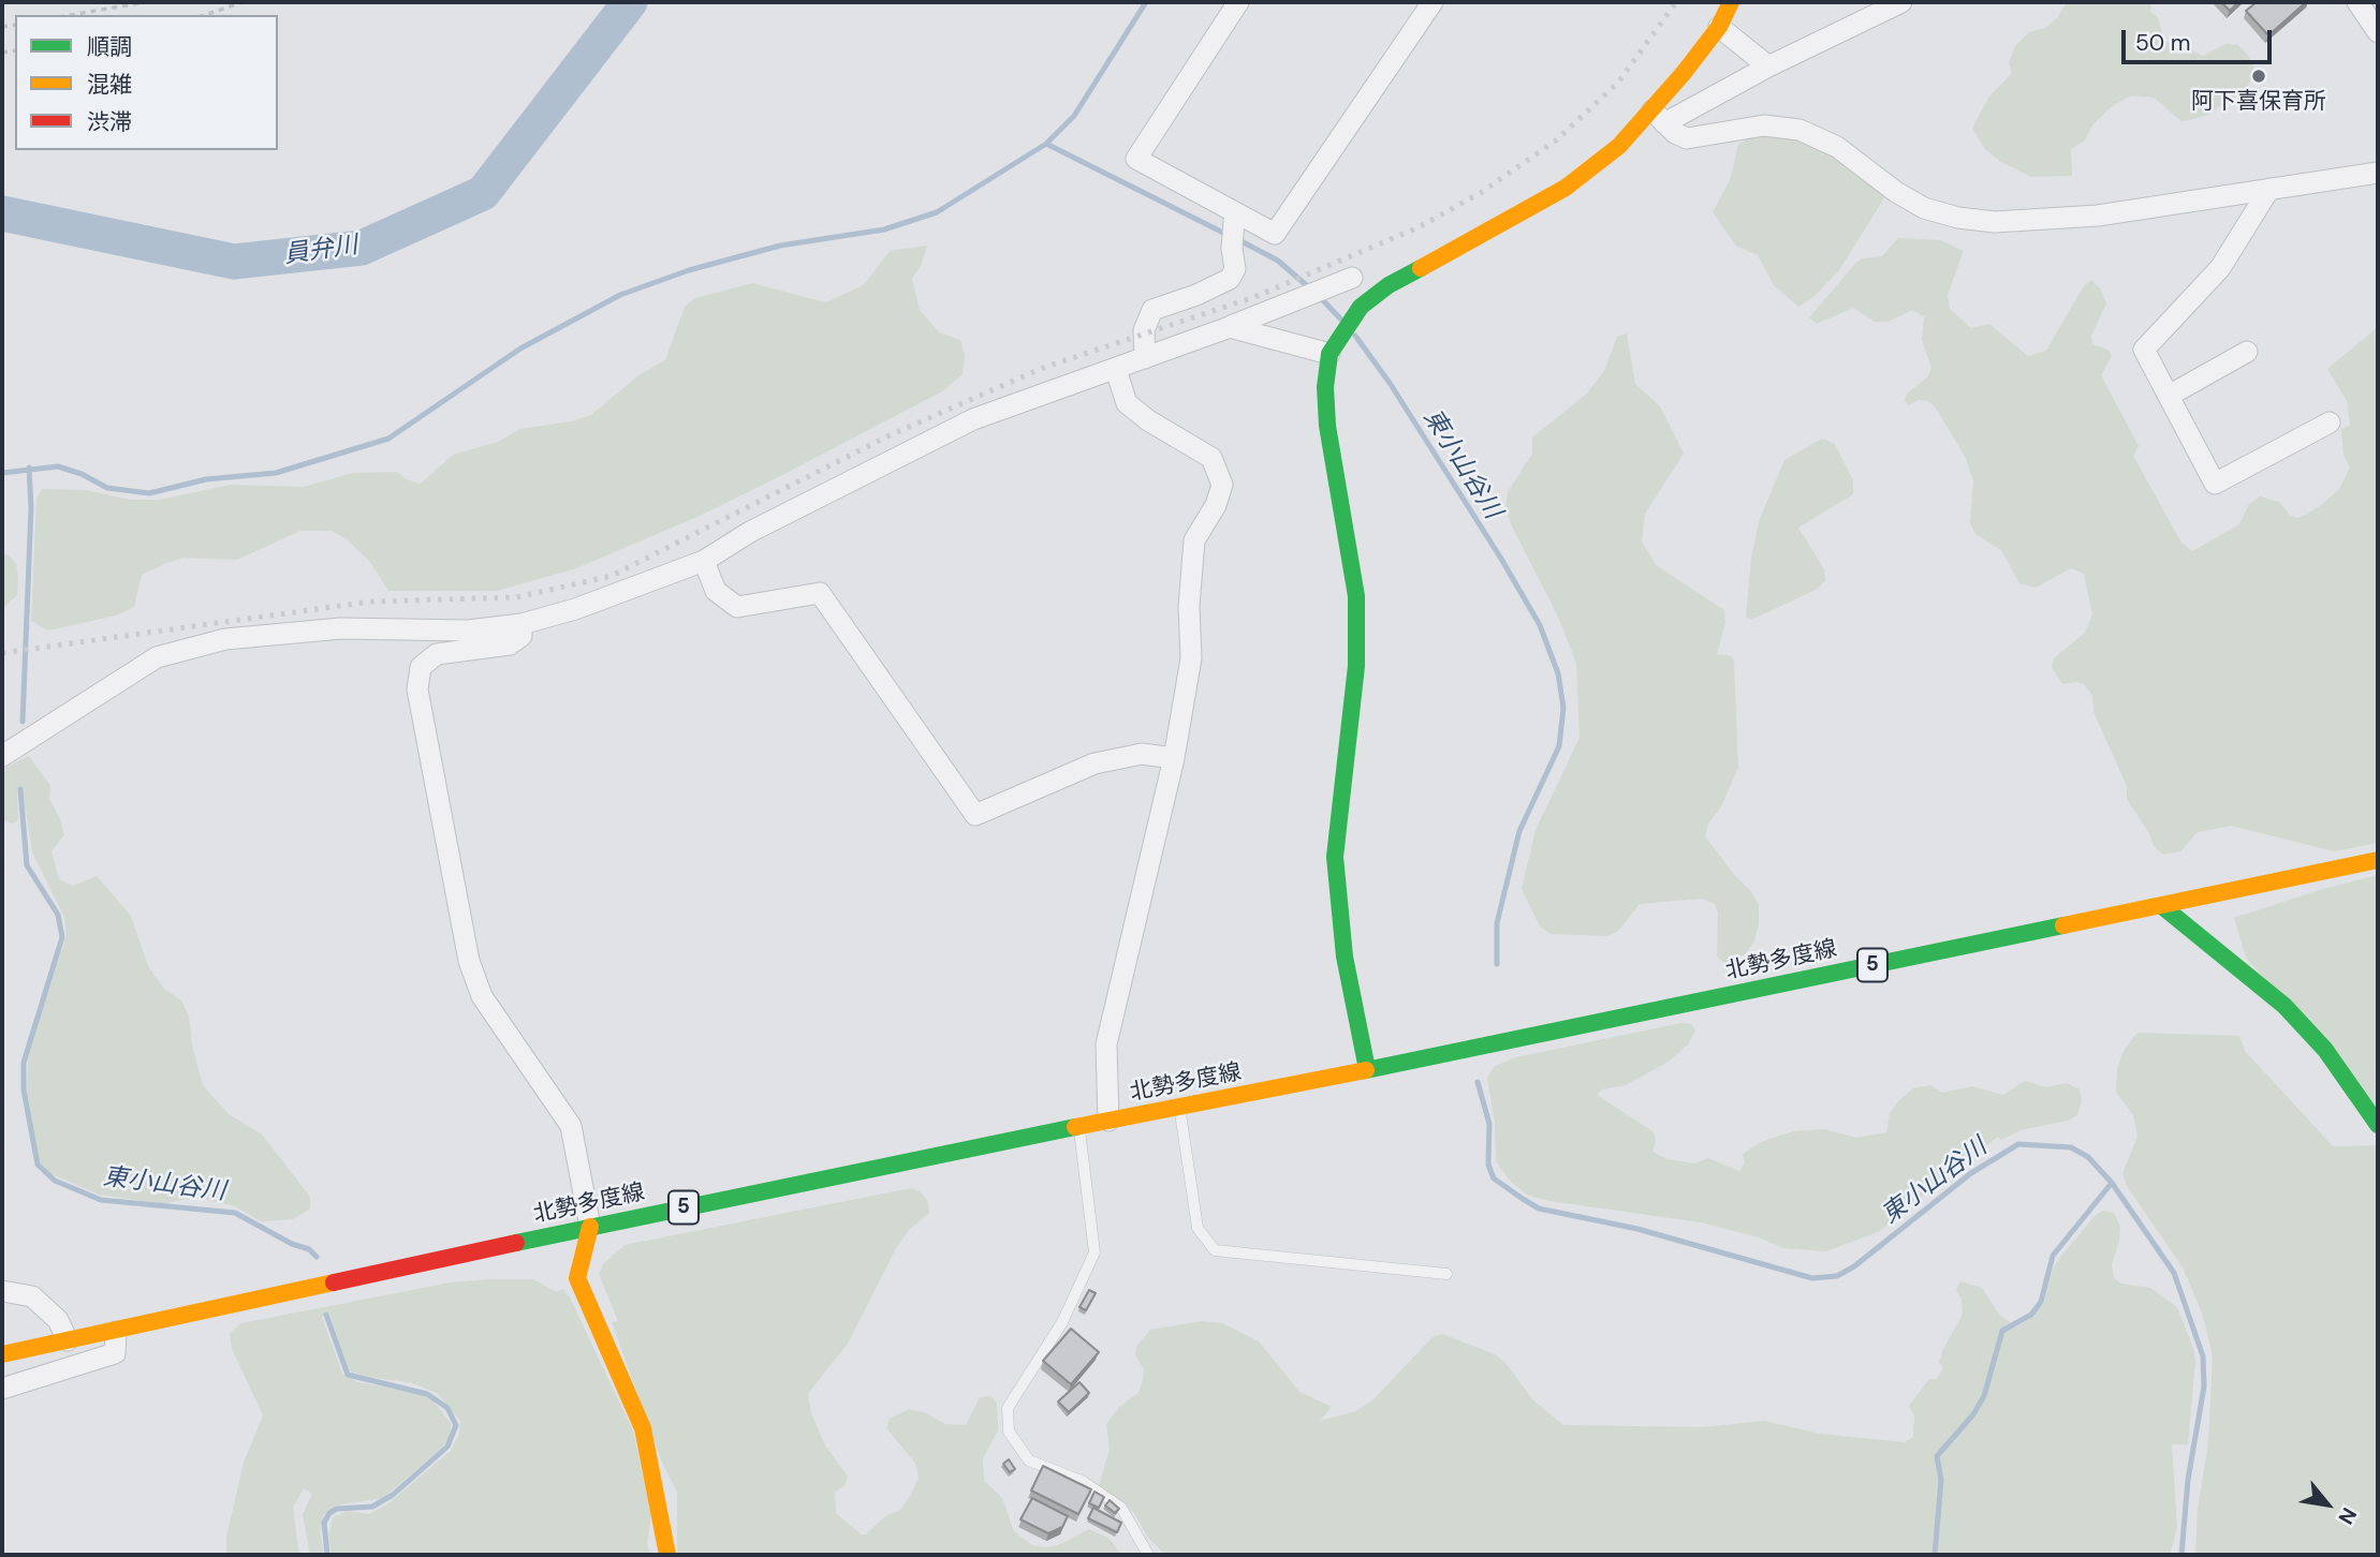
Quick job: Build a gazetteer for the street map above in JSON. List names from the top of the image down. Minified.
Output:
{"streets":{"main road":["北勢多度線","5"]},"water":["員弁川","東小山谷川"],"places":["阿下喜保育所"],"legend":["順調","混雑","渋滞"],"scale_bar":"50 m","north":"bottom right"}
